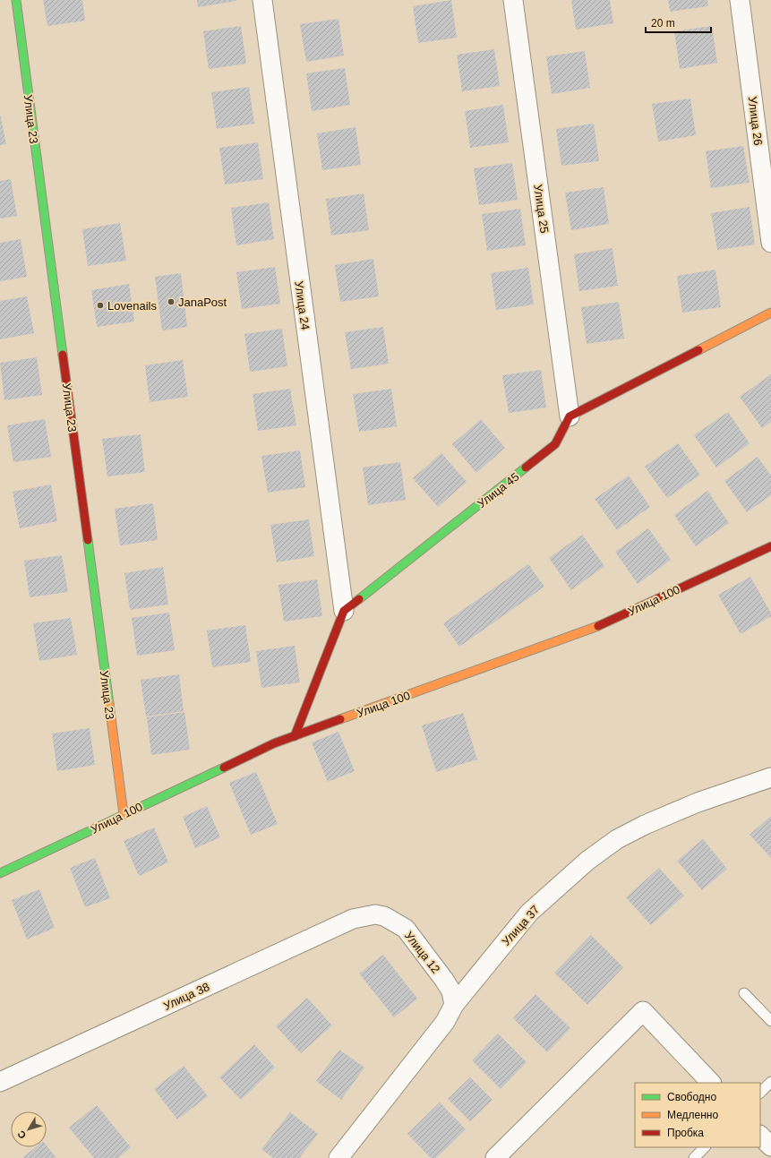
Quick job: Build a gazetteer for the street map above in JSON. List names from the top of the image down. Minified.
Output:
{"streets":{"street":["Улица 23","Улица 26","Улица 25","Улица 24","Улица 45","Улица 100","Улица 37","Улица 12","Улица 38"]},"crossings":[["Улица 23","Улица 100"],["Улица 25","Улица 45"],["Улица 24","Улица 45"],["Улица 37","Улица 12"],["Улица 12","Улица 38"]],"places":["JanaPost","Lovenails"],"legend":["Свободно","Медленно","Пробка"],"scale_bar":"20 m","north":"bottom left"}
